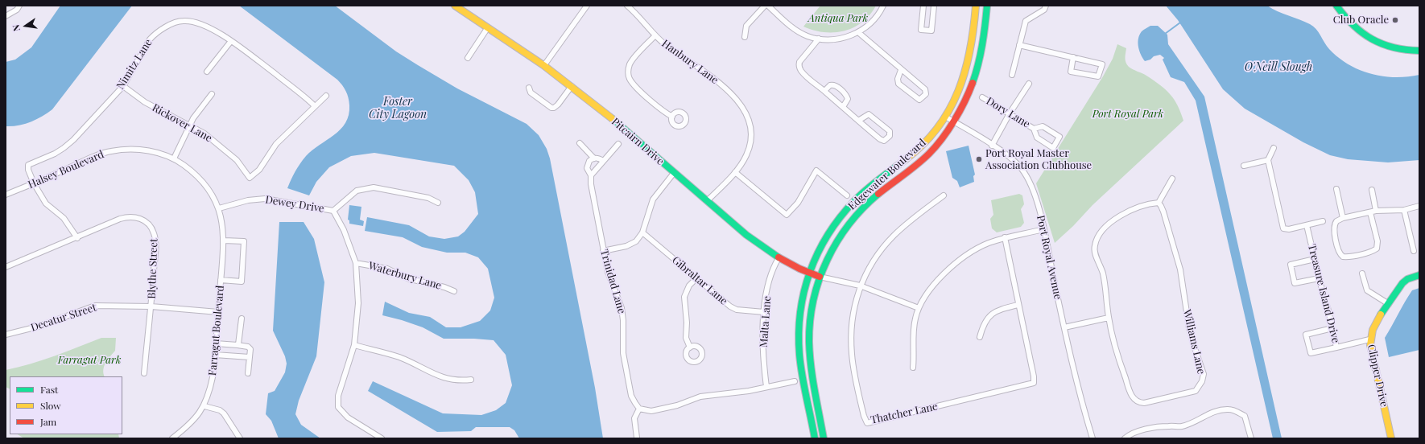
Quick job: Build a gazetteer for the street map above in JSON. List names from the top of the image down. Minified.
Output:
{"streets":{"street":["Hanbury Lane","Nimitz Lane","Dory Lane","Rickover Lane","Pitcairn Drive","Halsey Boulevard","Edgewater Boulevard","Dewey Drive","Port Royal Avenue","Blythe Street","Waterbury Lane","Gibraltar Lane","Trinidad Lane","Treasure Island Drive","Decatur Street","Malta Lane","Farragut Boulevard","Williams Lane","Clipper Drive","Thatcher Lane"]},"crossings":[["Hanbury Lane","Pitcairn Drive"],["Nimitz Lane","Rickover Lane"],["Nimitz Lane","Halsey Boulevard"],["Pitcairn Drive","Edgewater Boulevard"],["Pitcairn Drive","Malta Lane"],["Halsey Boulevard","Dewey Drive"],["Halsey Boulevard","Farragut Boulevard"],["Edgewater Boulevard","Port Royal Avenue"],["Dewey Drive","Farragut Boulevard"],["Blythe Street","Decatur Street"],["Gibraltar Lane","Malta Lane"],["Treasure Island Drive","Clipper Drive"],["Decatur Street","Farragut Boulevard"]],"water":["O'Neill Slough","Foster City Lagoon"],"parks":["Antiqua Park","Port Royal Park","Farragut Park"],"places":["Club Oracle","Port Royal Master Association Clubhouse"],"legend":["Fast","Slow","Jam"],"north":"left"}
